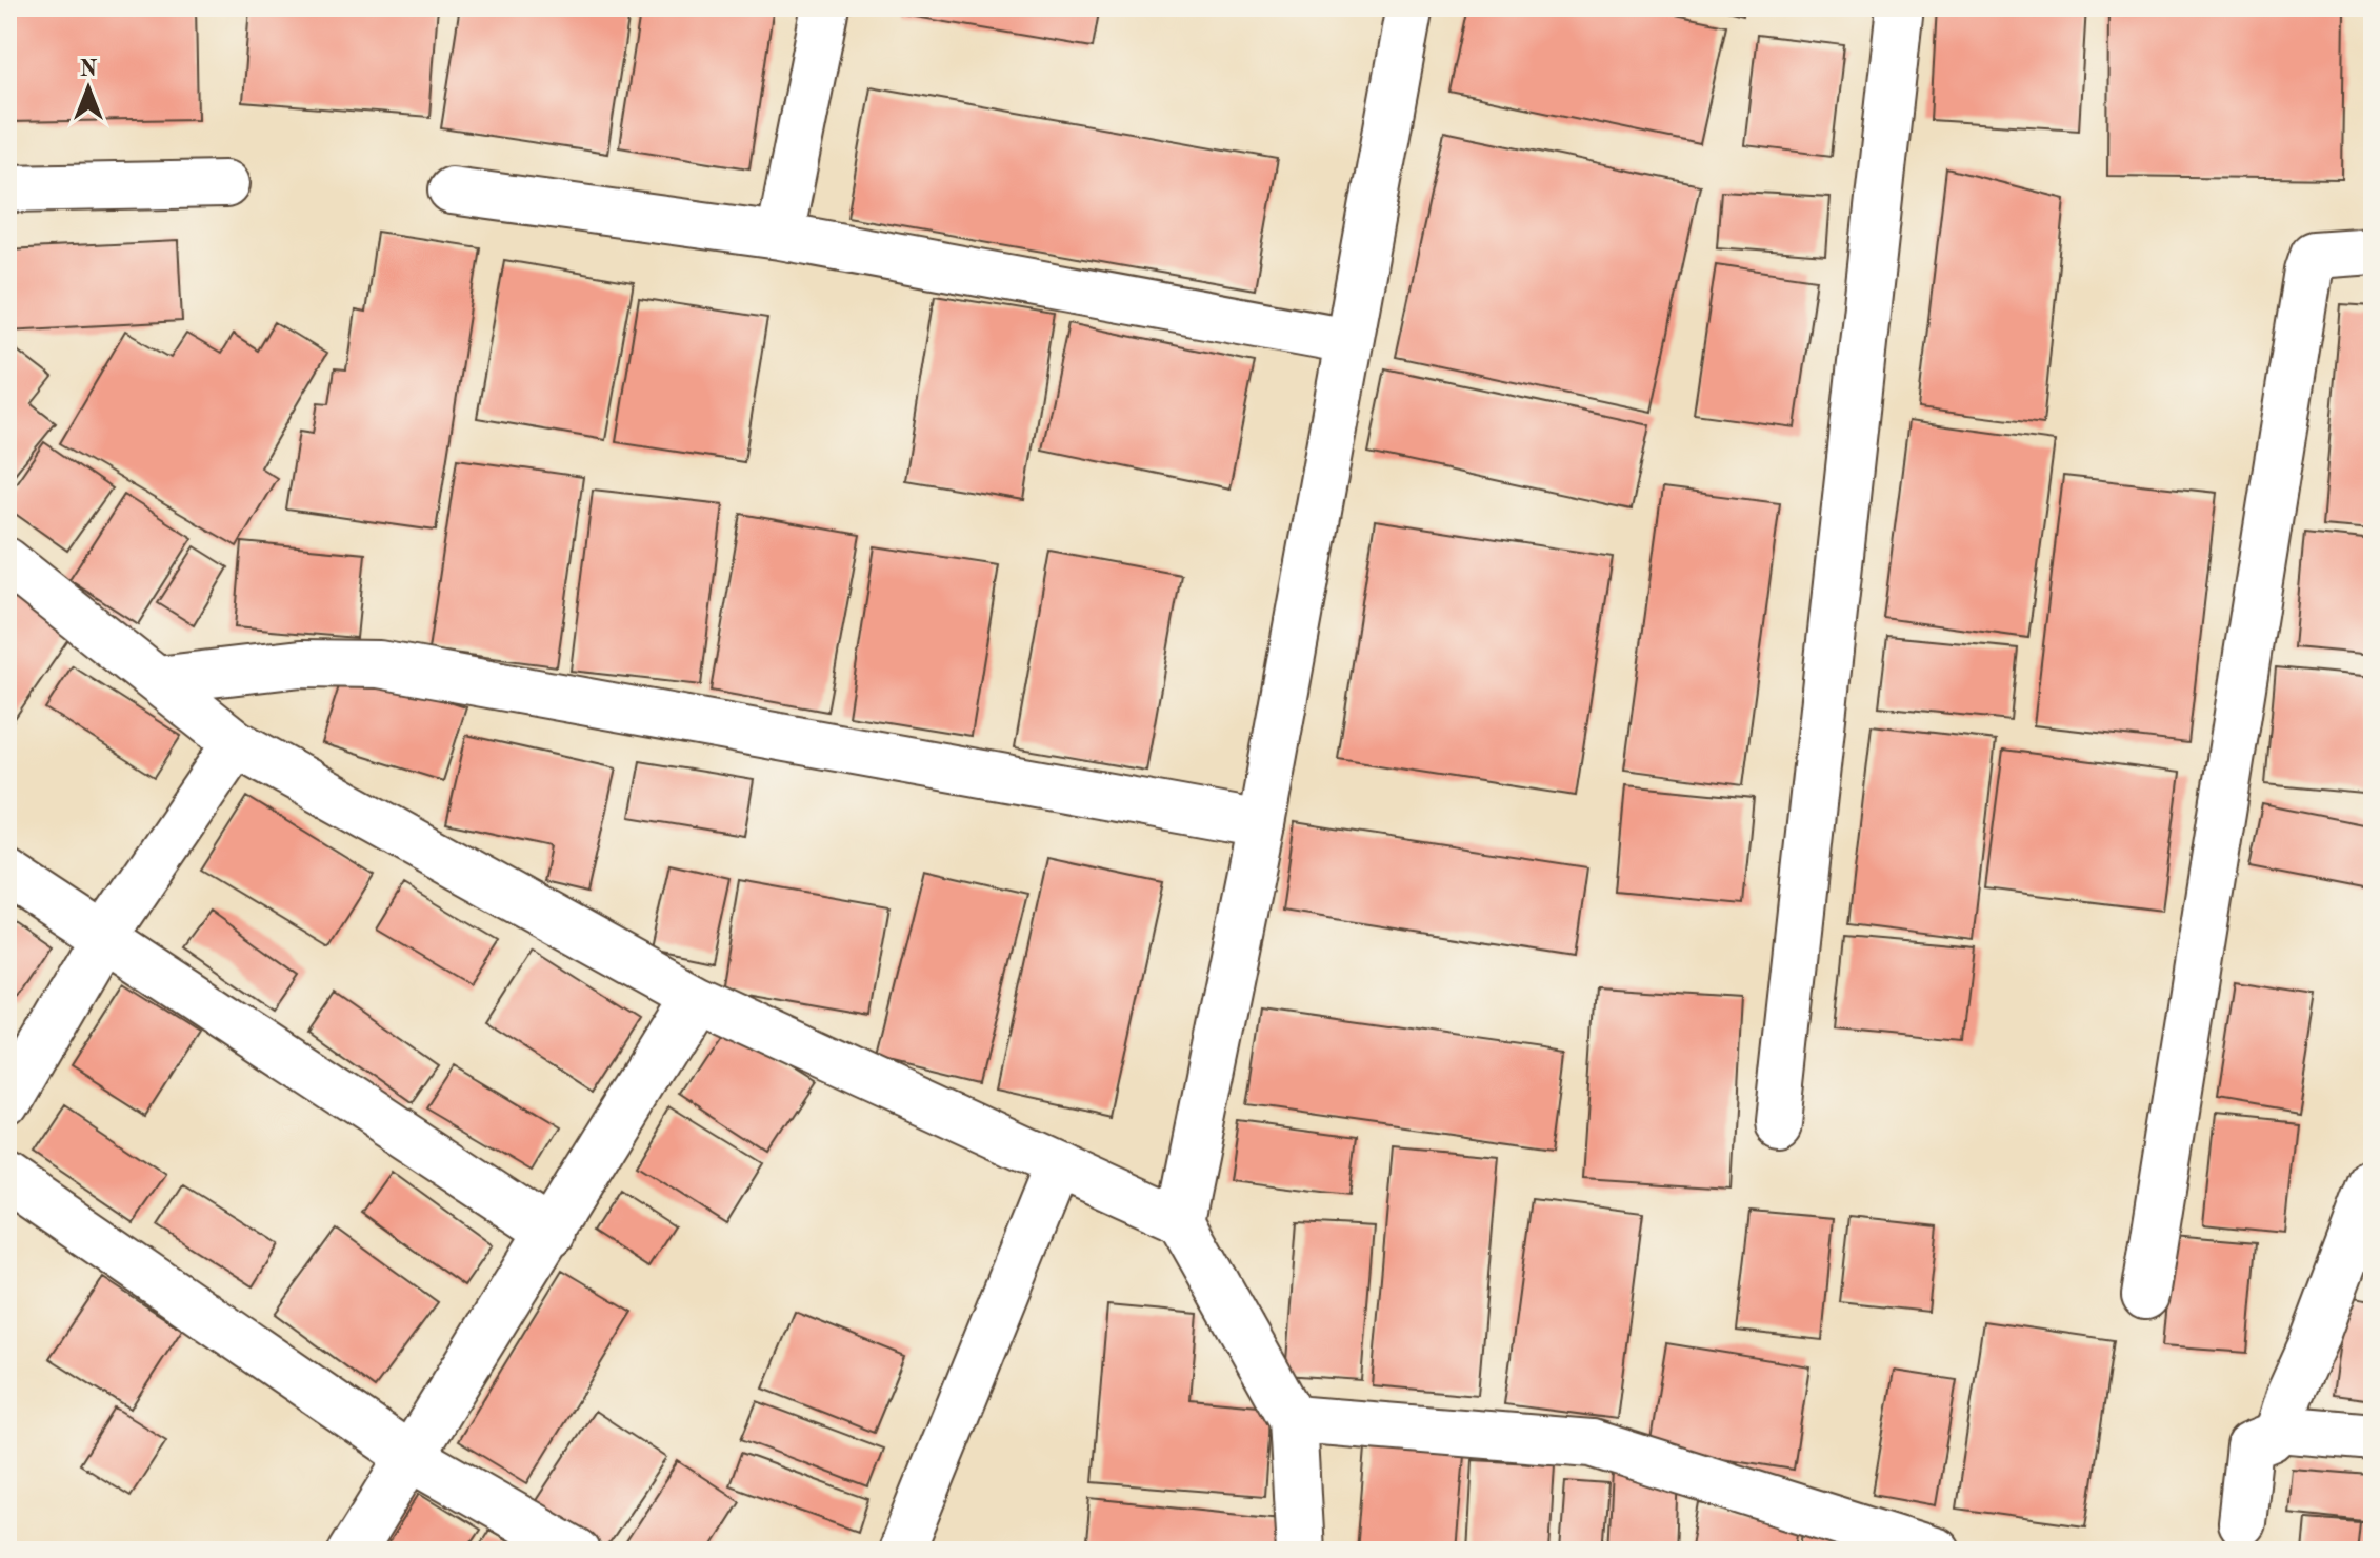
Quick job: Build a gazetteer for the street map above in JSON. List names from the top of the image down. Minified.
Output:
{"north":"top"}
